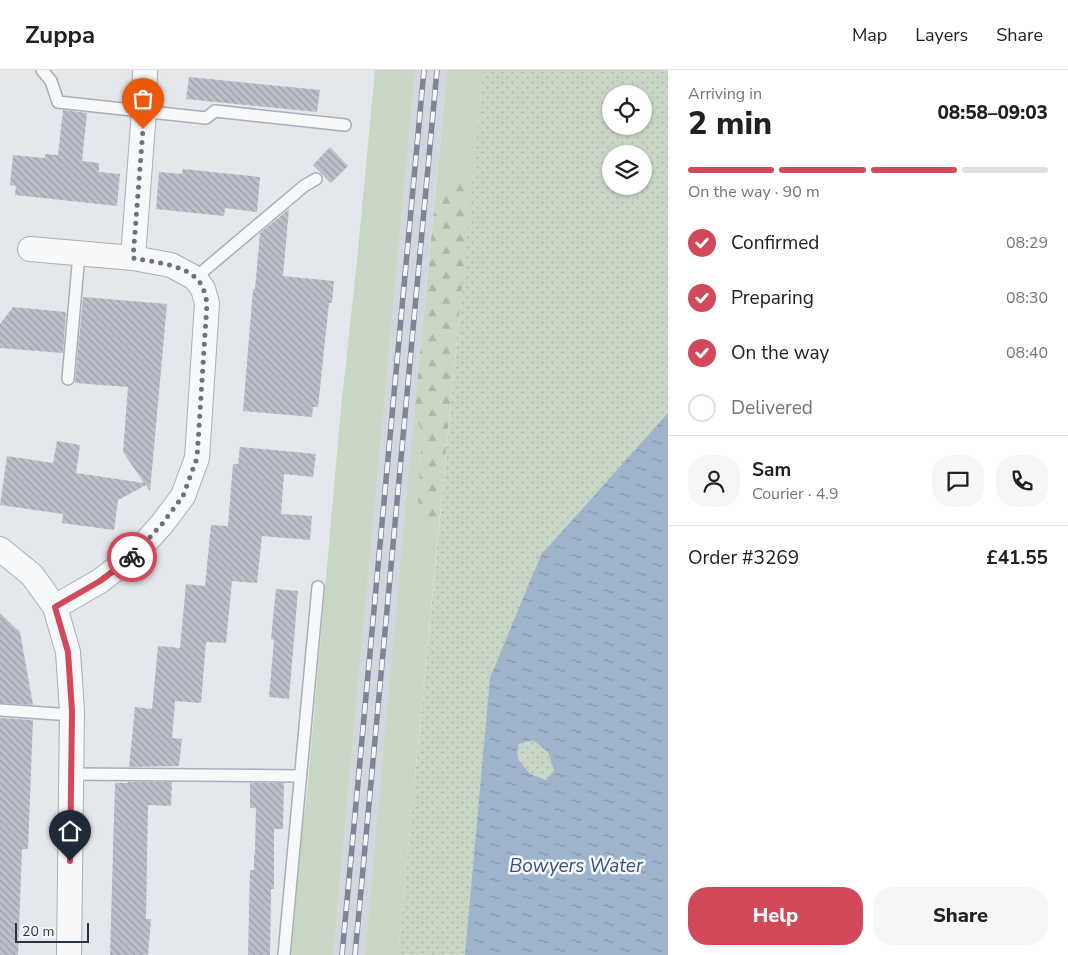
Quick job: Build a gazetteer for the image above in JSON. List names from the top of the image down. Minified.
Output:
{"water":["Bowyers Water"],"scale_bar":"20 m","page":{"header":"Zuppa","nav":["Map","Layers","Share"],"heading":["2 min","Arriving in","08:58–09:03"],"panel":["Sam","Courier · 4.9","Order #3269","£41.55"],"bar":"On the way · 90 m","list":[["Confirmed","08:29"],["Preparing","08:30"],["On the way","08:40"],"Delivered"],"buttons":["Help","Share"],"scale":"20 m"}}
